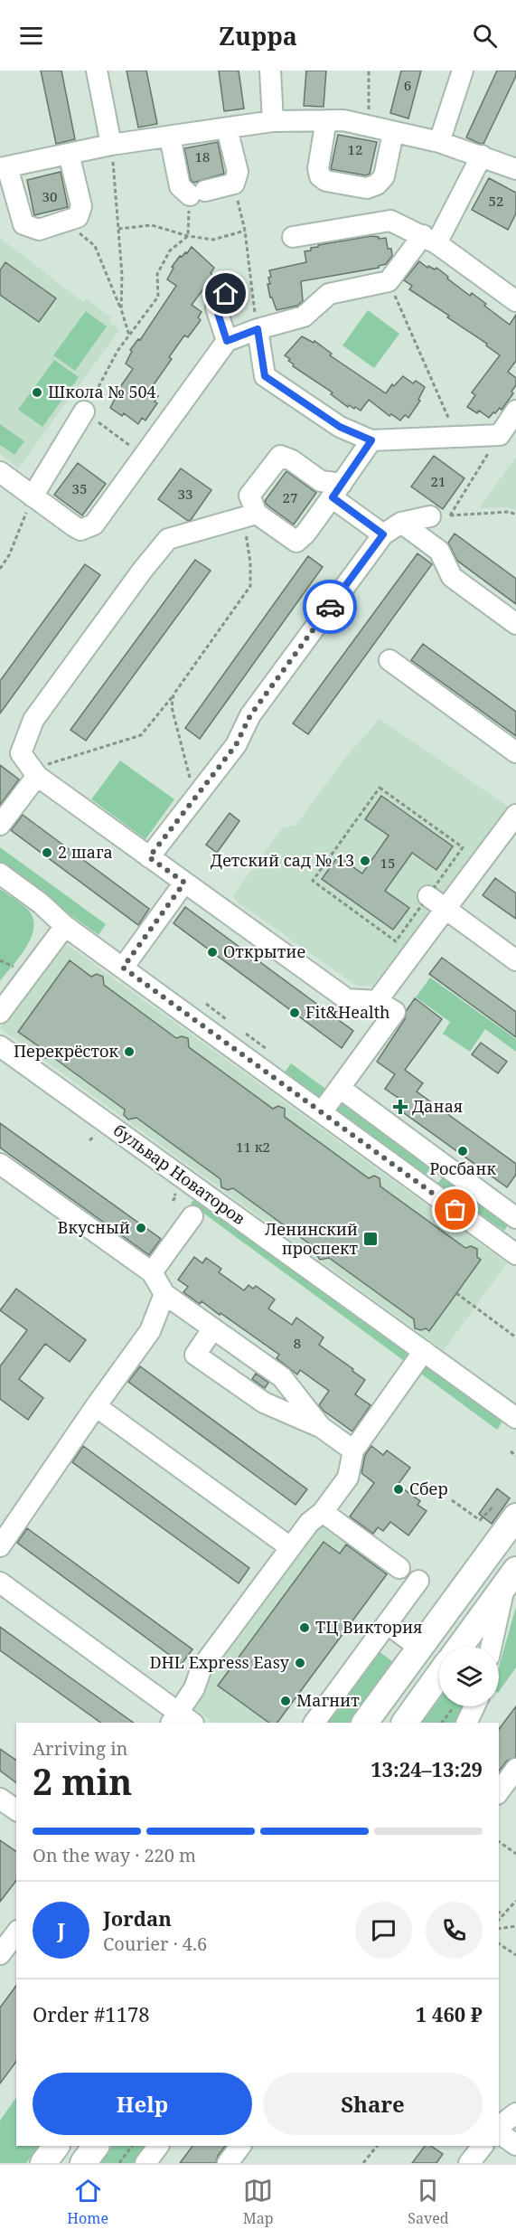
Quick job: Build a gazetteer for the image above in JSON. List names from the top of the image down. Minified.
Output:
{"streets":{"street":["бульвар Новаторов"]},"places":{"other":["Школа № 504","2 шага","Детский сад № 13","Открытие","Fit&Health","Перекрёсток","Росбанк","Вкусный","Сбер","ТЦ Виктория","DHL Express Easy","Магнит"],"health":["Даная"],"transit":["Ленинский проспект"]},"house_numbers":["6","12","18","30","52","21","35","33","27","15","11 к2","8"],"page":{"header":"Zuppa","heading":["2 min","Arriving in","13:24–13:29"],"panel":["Jordan","Courier · 4.6","Order #1178","1 460 ₽"],"bar":"On the way · 220 m","round":"J","buttons":["Help","Share"],"tabs":["Home","Map","Saved"]}}
